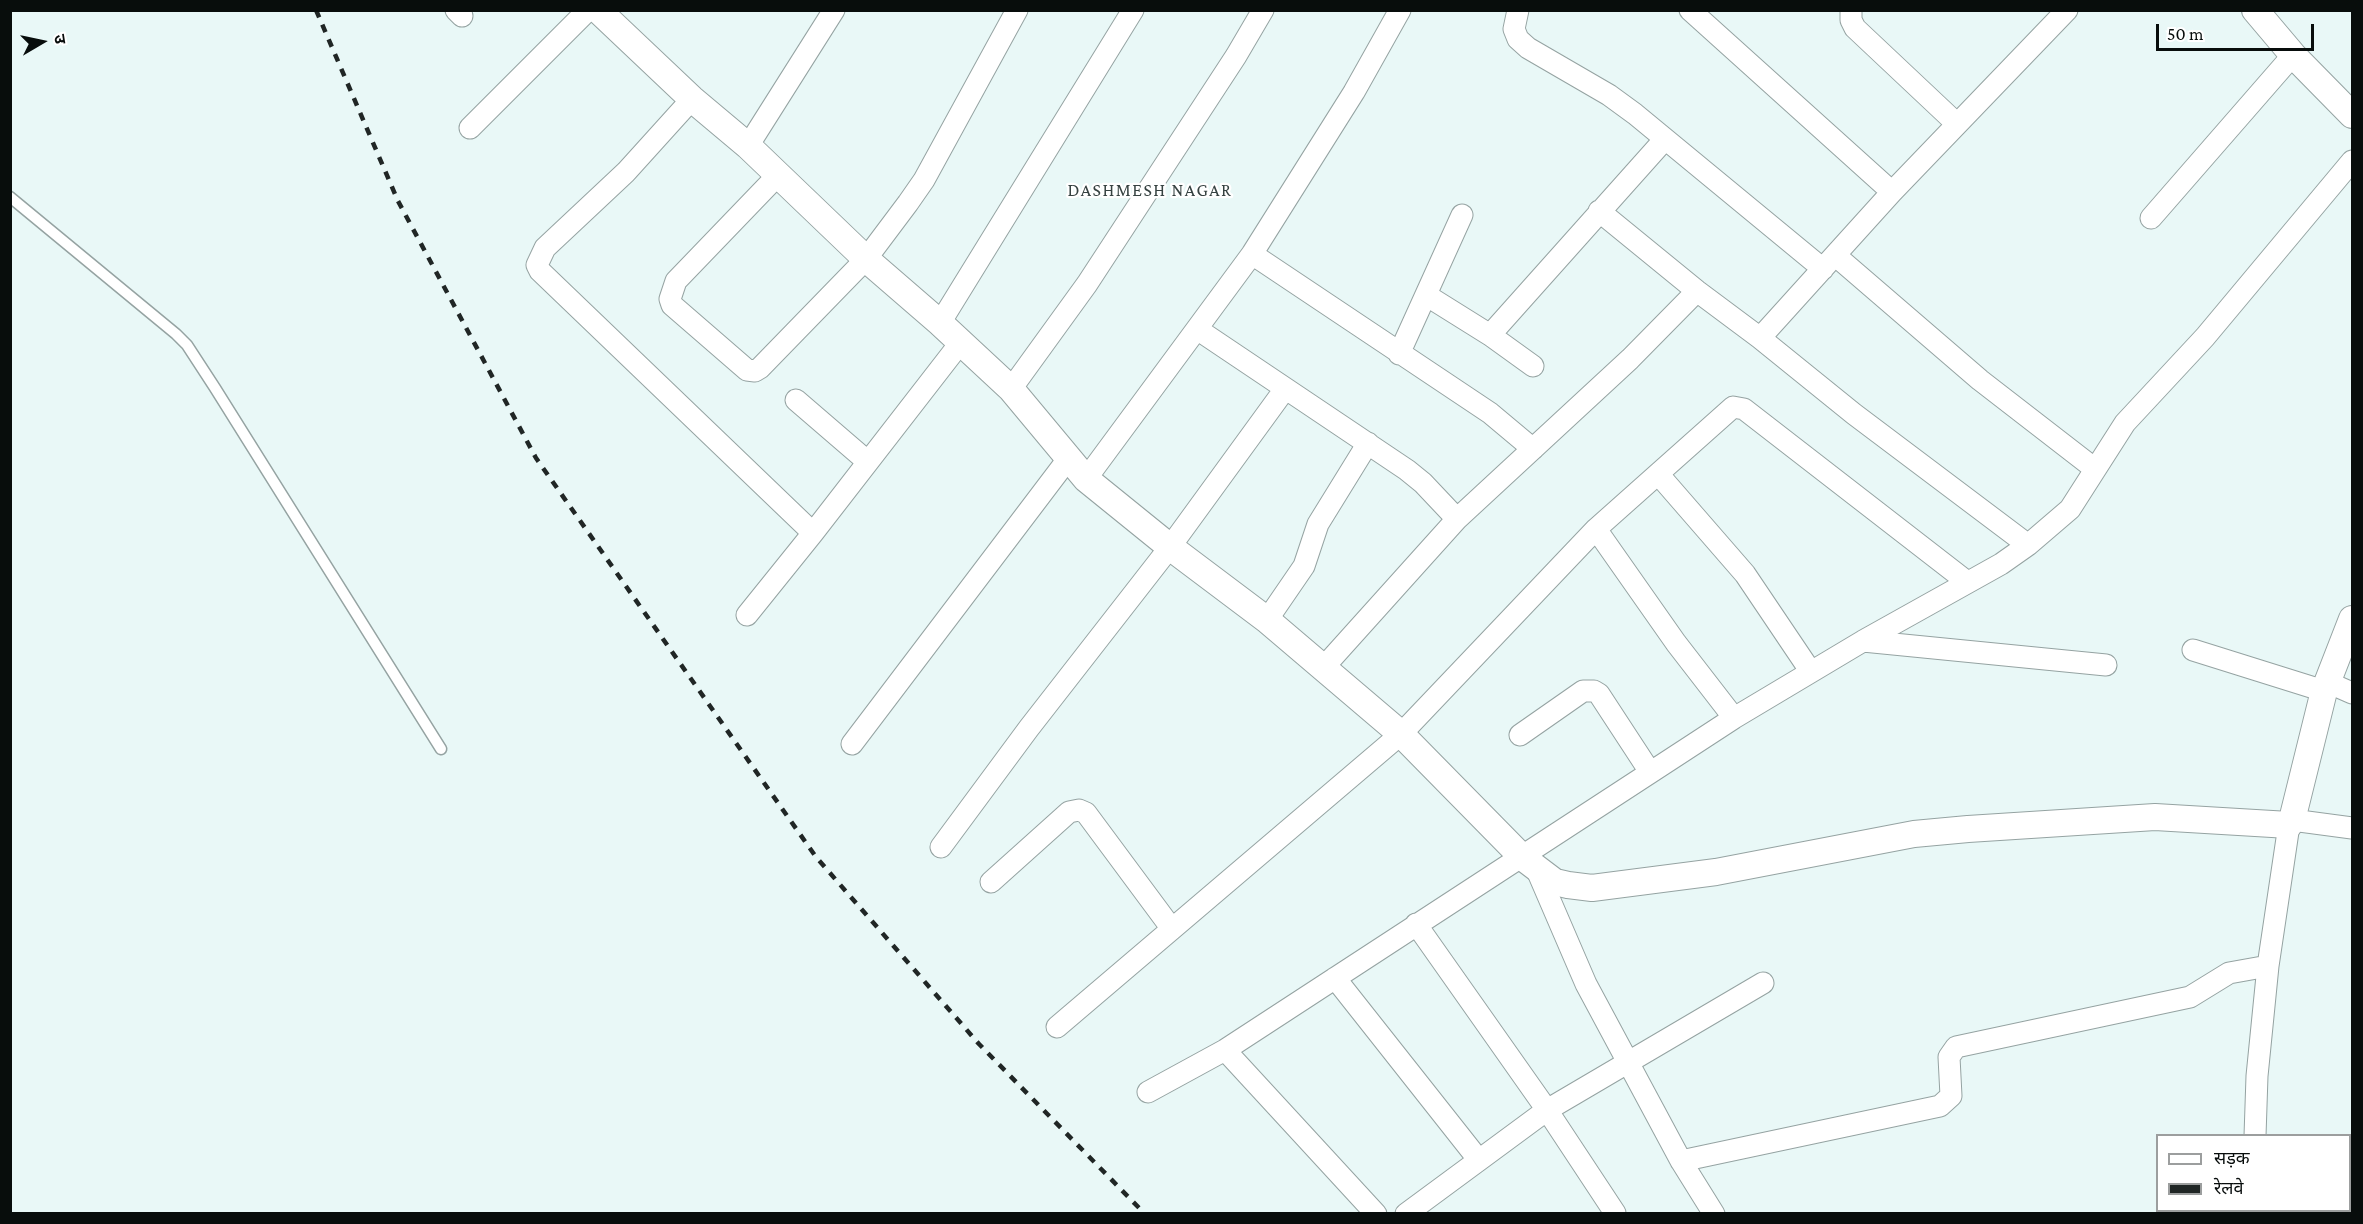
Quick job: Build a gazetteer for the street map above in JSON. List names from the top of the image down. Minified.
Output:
{"districts":["DASHMESH NAGAR"],"legend":["सड़क","रेलवे"],"scale_bar":"50 m","north":"right"}
